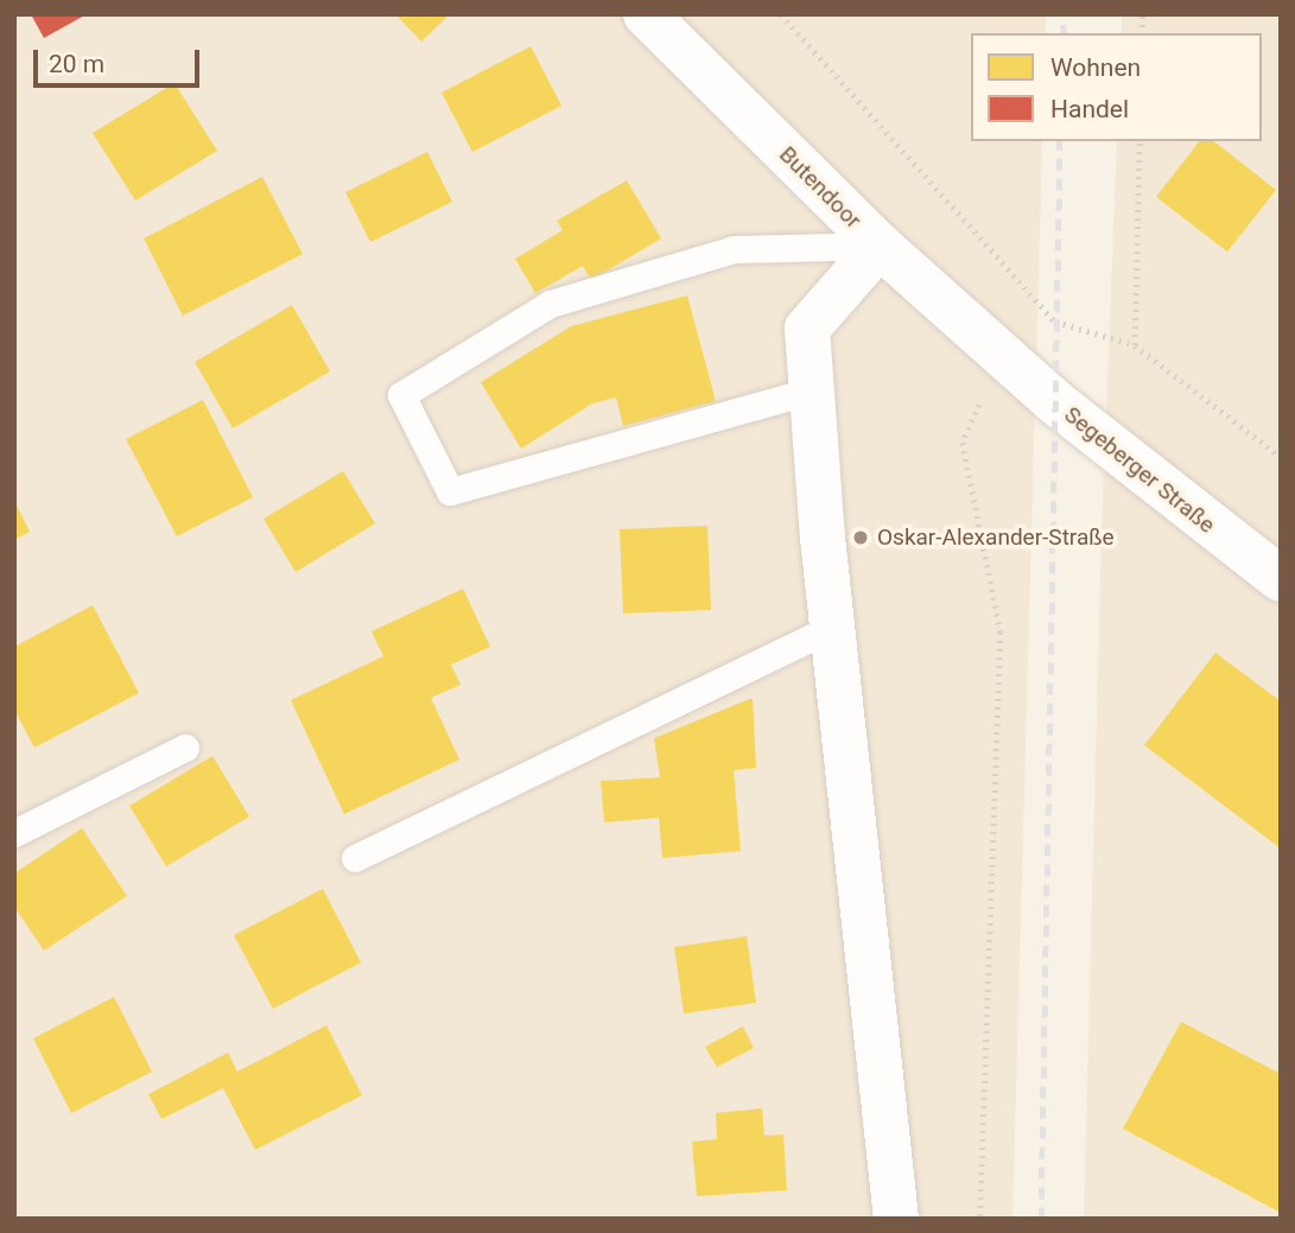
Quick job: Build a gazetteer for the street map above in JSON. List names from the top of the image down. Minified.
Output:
{"streets":{"street":["Butendoor","Segeberger Straße"]},"crossings":[["Butendoor","Segeberger Straße"]],"places":["Oskar-Alexander-Straße"],"legend":["Wohnen","Handel"],"scale_bar":"20 m"}
